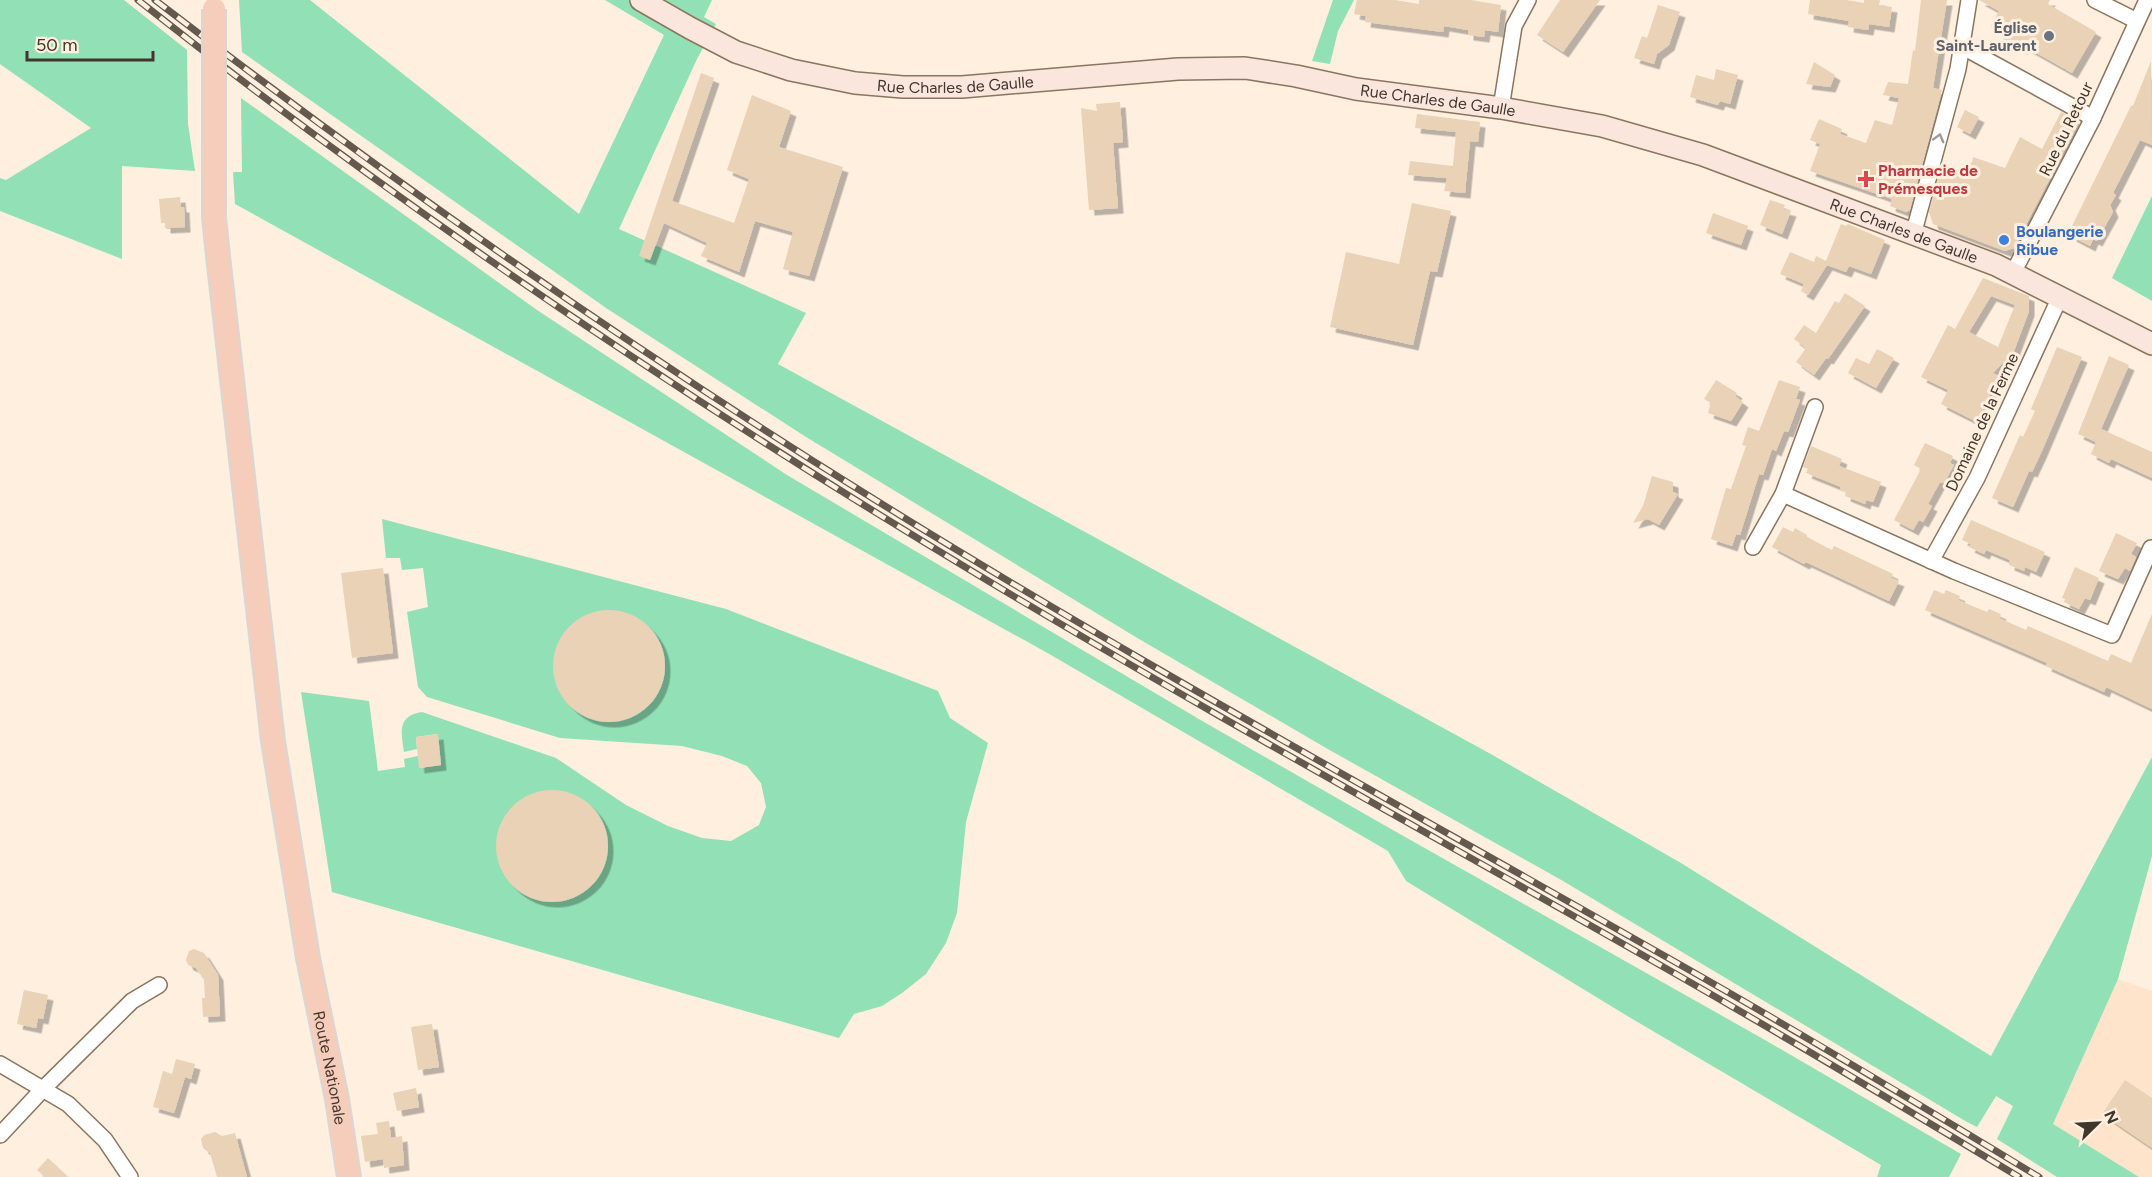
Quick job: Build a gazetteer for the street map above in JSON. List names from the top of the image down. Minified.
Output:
{"streets":{"main road":["Route Nationale"],"street":["Rue Charles de Gaulle","Rue du Retour","Domaine de la Ferme"]},"crossings":[["Rue Charles de Gaulle","Rue du Retour"],["Rue Charles de Gaulle","Domaine de la Ferme"]],"places":{"other":["Église Saint-Laurent","Boulangerie Ribue"],"health":["Pharmacie de Prémesques"]},"scale_bar":"50 m","north":"top right"}
